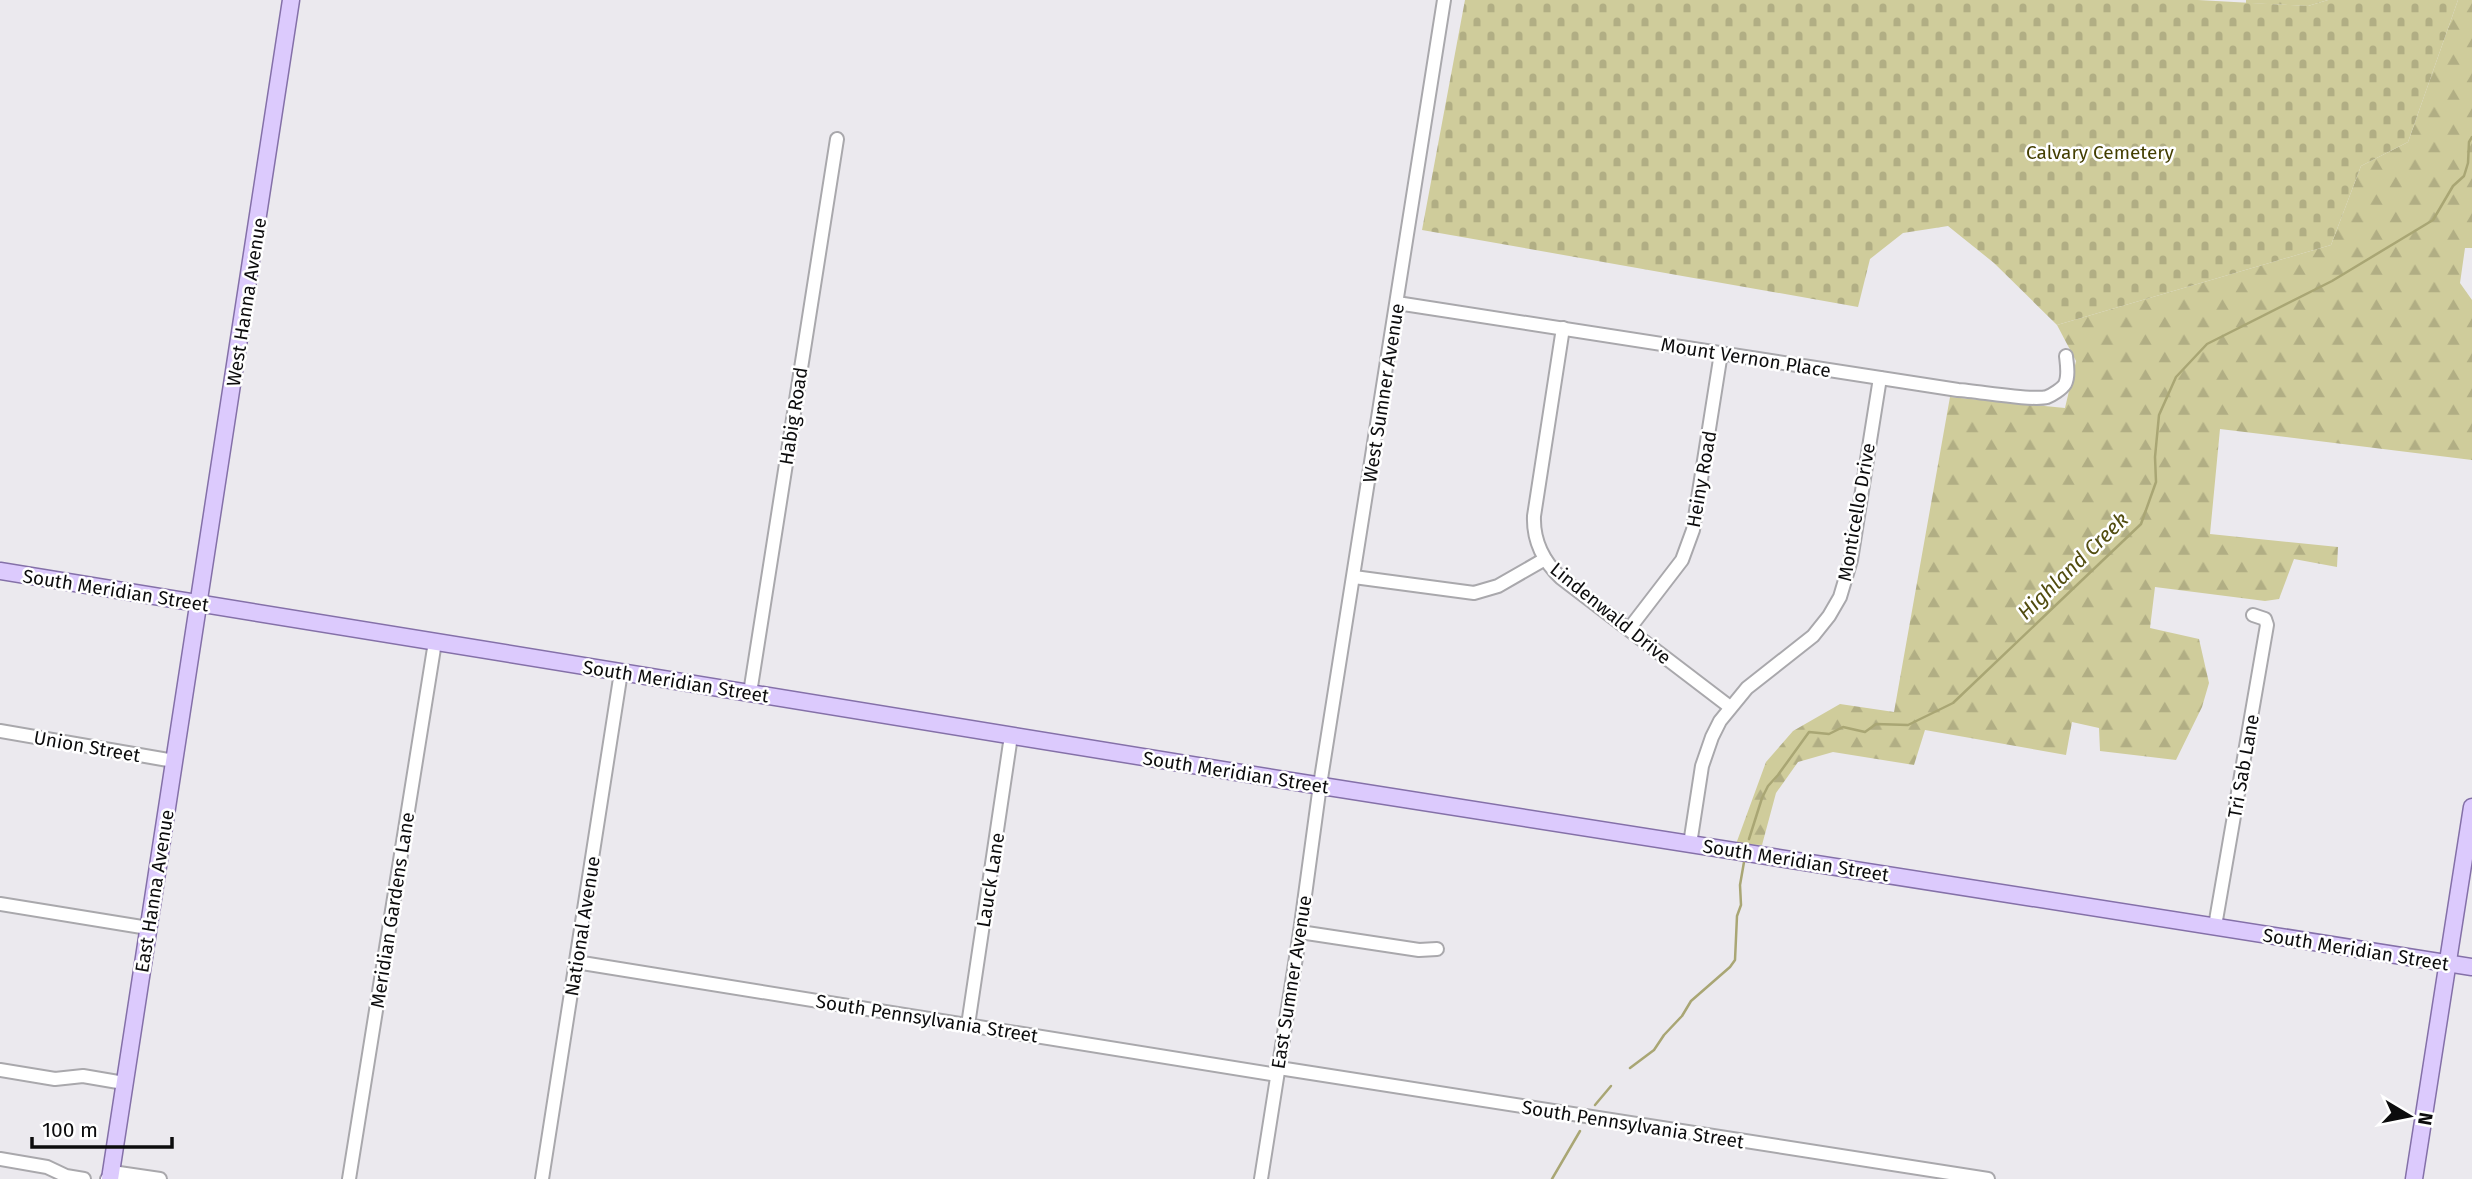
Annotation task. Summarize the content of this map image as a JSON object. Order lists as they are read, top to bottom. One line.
{"streets":{"main road":["West Hanna Avenue","South Meridian Street","East Hanna Avenue"],"street":["Mount Vernon Place","West Sumner Avenue","Habig Road","Heiny Road","Monticello Drive","Lindenwald Drive","Union Street","Tri Sab Lane","Lauck Lane","Meridian Gardens Lane","National Avenue","East Sumner Avenue","South Pennsylvania Street"]},"crossings":[["West Hanna Avenue","South Meridian Street"],["West Hanna Avenue","East Hanna Avenue"],["Mount Vernon Place","West Sumner Avenue"],["Mount Vernon Place","Heiny Road"],["Mount Vernon Place","Monticello Drive"],["Mount Vernon Place","Lindenwald Drive"],["West Sumner Avenue","South Meridian Street"],["West Sumner Avenue","East Sumner Avenue"],["Habig Road","South Meridian Street"],["Heiny Road","Lindenwald Drive"],["Monticello Drive","South Meridian Street"],["Monticello Drive","Lindenwald Drive"],["South Meridian Street","Tri Sab Lane"],["South Meridian Street","Lauck Lane"],["South Meridian Street","East Hanna Avenue"],["South Meridian Street","Meridian Gardens Lane"],["South Meridian Street","National Avenue"],["South Meridian Street","East Sumner Avenue"],["Union Street","East Hanna Avenue"],["Lauck Lane","South Pennsylvania Street"],["National Avenue","South Pennsylvania Street"],["East Sumner Avenue","South Pennsylvania Street"]],"water":["Highland Creek"],"parks":["Calvary Cemetery"],"scale_bar":"100 m","north":"right"}
